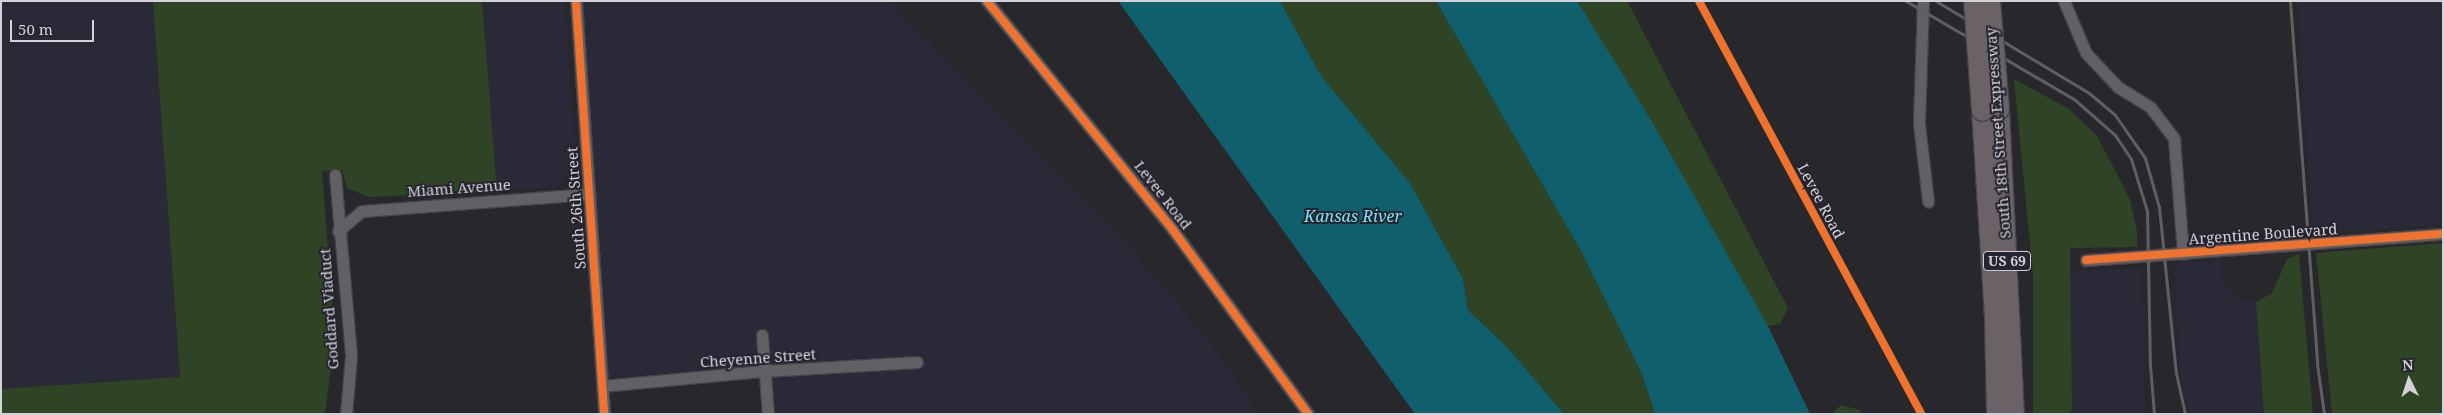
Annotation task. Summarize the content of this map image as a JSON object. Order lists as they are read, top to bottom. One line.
{"streets":{"highway":["South 18th Street Expressway","US 69"],"street":["Miami Avenue","Levee Road","South 26th Street","Argentine Boulevard","Goddard Viaduct","Cheyenne Street"]},"crossings":[["Miami Avenue","South 26th Street"],["Miami Avenue","Goddard Viaduct"],["South 26th Street","Cheyenne Street"]],"water":["Kansas River"],"scale_bar":"50 m","north":"top"}
